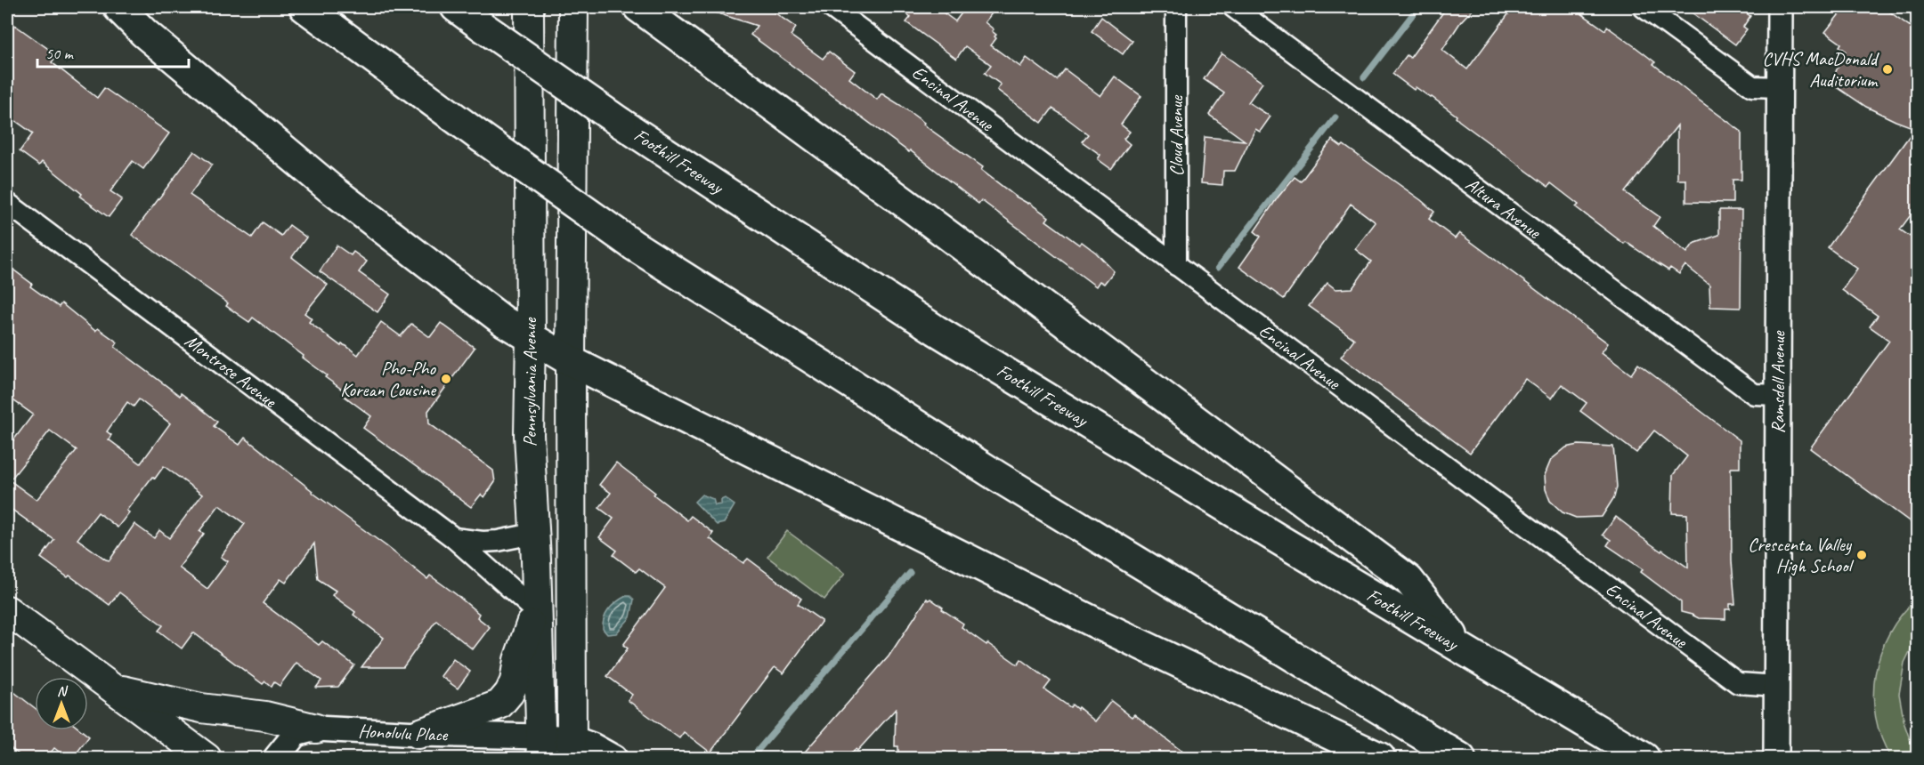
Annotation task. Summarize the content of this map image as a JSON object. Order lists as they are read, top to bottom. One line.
{"streets":{"highway":["Foothill Freeway"],"main road":["Pennsylvania Avenue"],"street":["Encinal Avenue","Cloud Avenue","Altura Avenue","Montrose Avenue","Ramsdell Avenue","Honolulu Place"]},"crossings":[["Encinal Avenue","Cloud Avenue"],["Encinal Avenue","Ramsdell Avenue"],["Altura Avenue","Ramsdell Avenue"],["Montrose Avenue","Pennsylvania Avenue"],["Pennsylvania Avenue","Honolulu Place"]],"places":["CVHS MacDonald Auditorium","Pho-Pho Korean Cousine","Crescenta Valley High School"],"scale_bar":"50 m","north":"top"}
